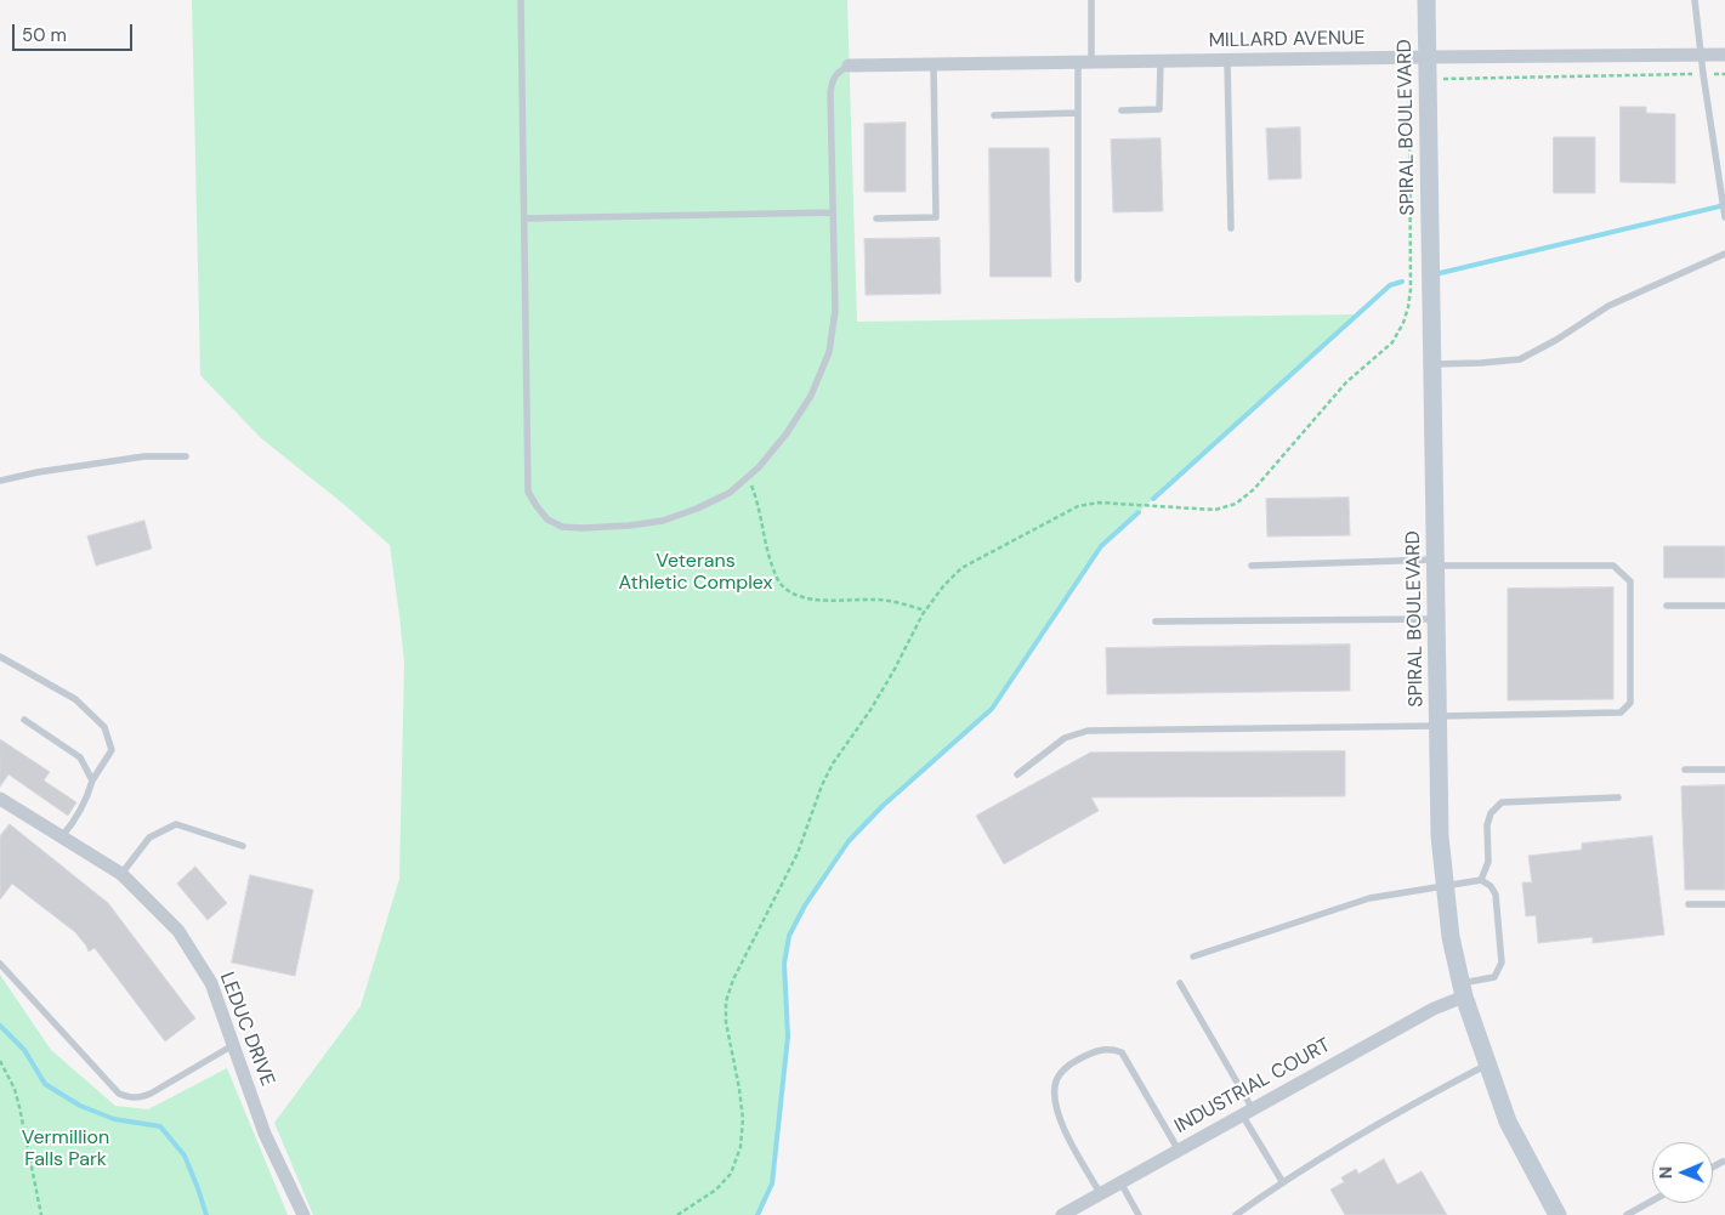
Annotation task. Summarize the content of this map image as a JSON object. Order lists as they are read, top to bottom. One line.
{"streets":{"street":["MILLARD AVENUE","SPIRAL BOULEVARD","LEDUC DRIVE","INDUSTRIAL COURT"]},"crossings":[["MILLARD AVENUE","SPIRAL BOULEVARD"],["SPIRAL BOULEVARD","INDUSTRIAL COURT"]],"parks":["Veterans Athletic Complex","Vermillion Falls Park"],"scale_bar":"50 m","north":"left"}
